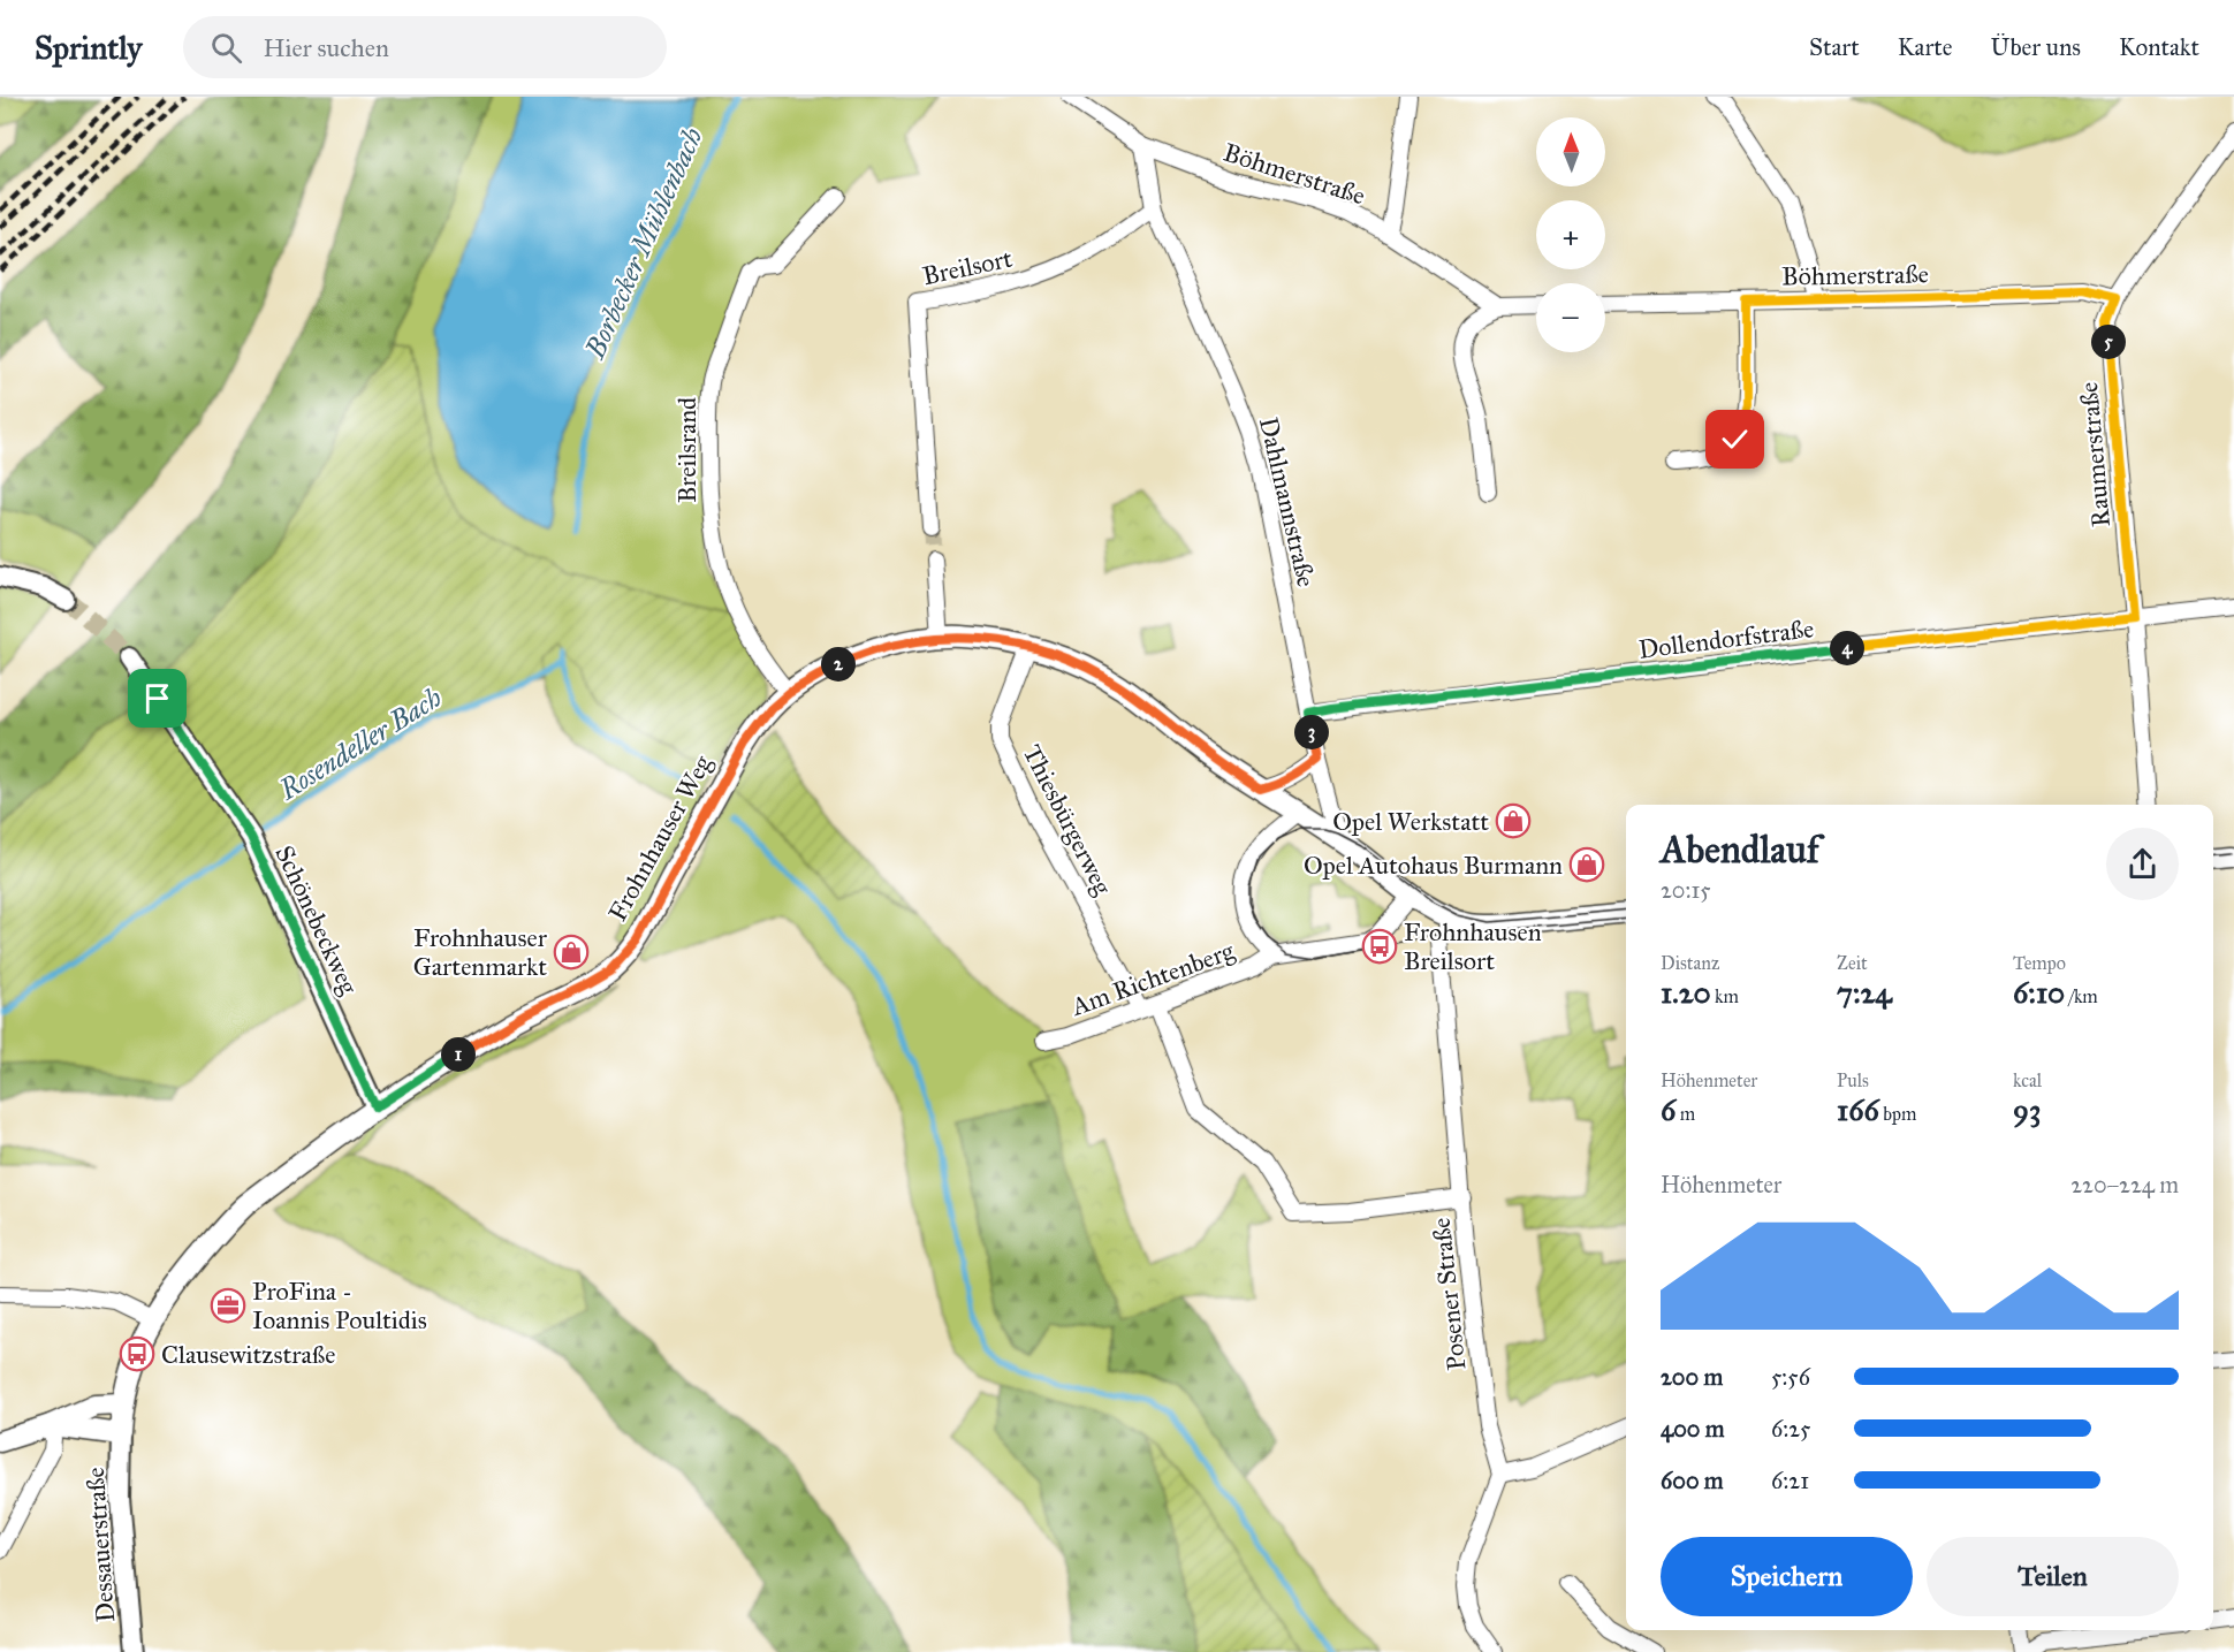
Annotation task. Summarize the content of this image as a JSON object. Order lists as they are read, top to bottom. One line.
{"streets":{"main road":["Frohnhauser Weg"],"street":["Böhmerstraße","Breilsort","Breilsrand","Raumerstraße","Dahlmannstraße","Dollendorfstraße","Thiesbürgerweg","Schönebeckweg","Am Richtenberg","Posener Straße","Dessauerstraße"]},"crossings":[["Böhmerstraße","Raumerstraße"],["Böhmerstraße","Dahlmannstraße"],["Breilsort","Dahlmannstraße"],["Breilsrand","Frohnhauser Weg"],["Raumerstraße","Dollendorfstraße"],["Dahlmannstraße","Dollendorfstraße"],["Dahlmannstraße","Frohnhauser Weg"],["Thiesbürgerweg","Frohnhauser Weg"],["Thiesbürgerweg","Am Richtenberg"],["Frohnhauser Weg","Schönebeckweg"],["Frohnhauser Weg","Am Richtenberg"],["Frohnhauser Weg","Posener Straße"],["Frohnhauser Weg","Dessauerstraße"]],"water":["Borbecker Mühlenbach","Rosendeller Bach"],"places":{"shop":["Opel Werkstatt","Opel Autohaus Burmann","Frohnhauser Gartenmarkt"],"bus stop":["Frohnhausen Breilsort","Clausewitzstraße"],"office":["ProFina - Ioannis Poultidis"]},"north":"top","page":{"header":"Sprintly","search":"Hier suchen","nav":["Start","Karte","Über uns","Kontakt"],"map_buttons":["+","−"],"pins":["5","4","2","3","1"],"heading":["Abendlauf","20:15"],"stats":[["Distanz","1.20 km"],["Zeit","7:24"],["Tempo","6:10 /km"],["Höhenmeter","6 m"],["Puls","166 bpm"],["kcal","93"]],"chart":["Höhenmeter","220–224 m"],"list":[{"name":"200 m","note":"5:56"},{"name":"400 m","note":"6:25"},{"name":"600 m","note":"6:21"}],"buttons":["Speichern","Teilen"]}}
